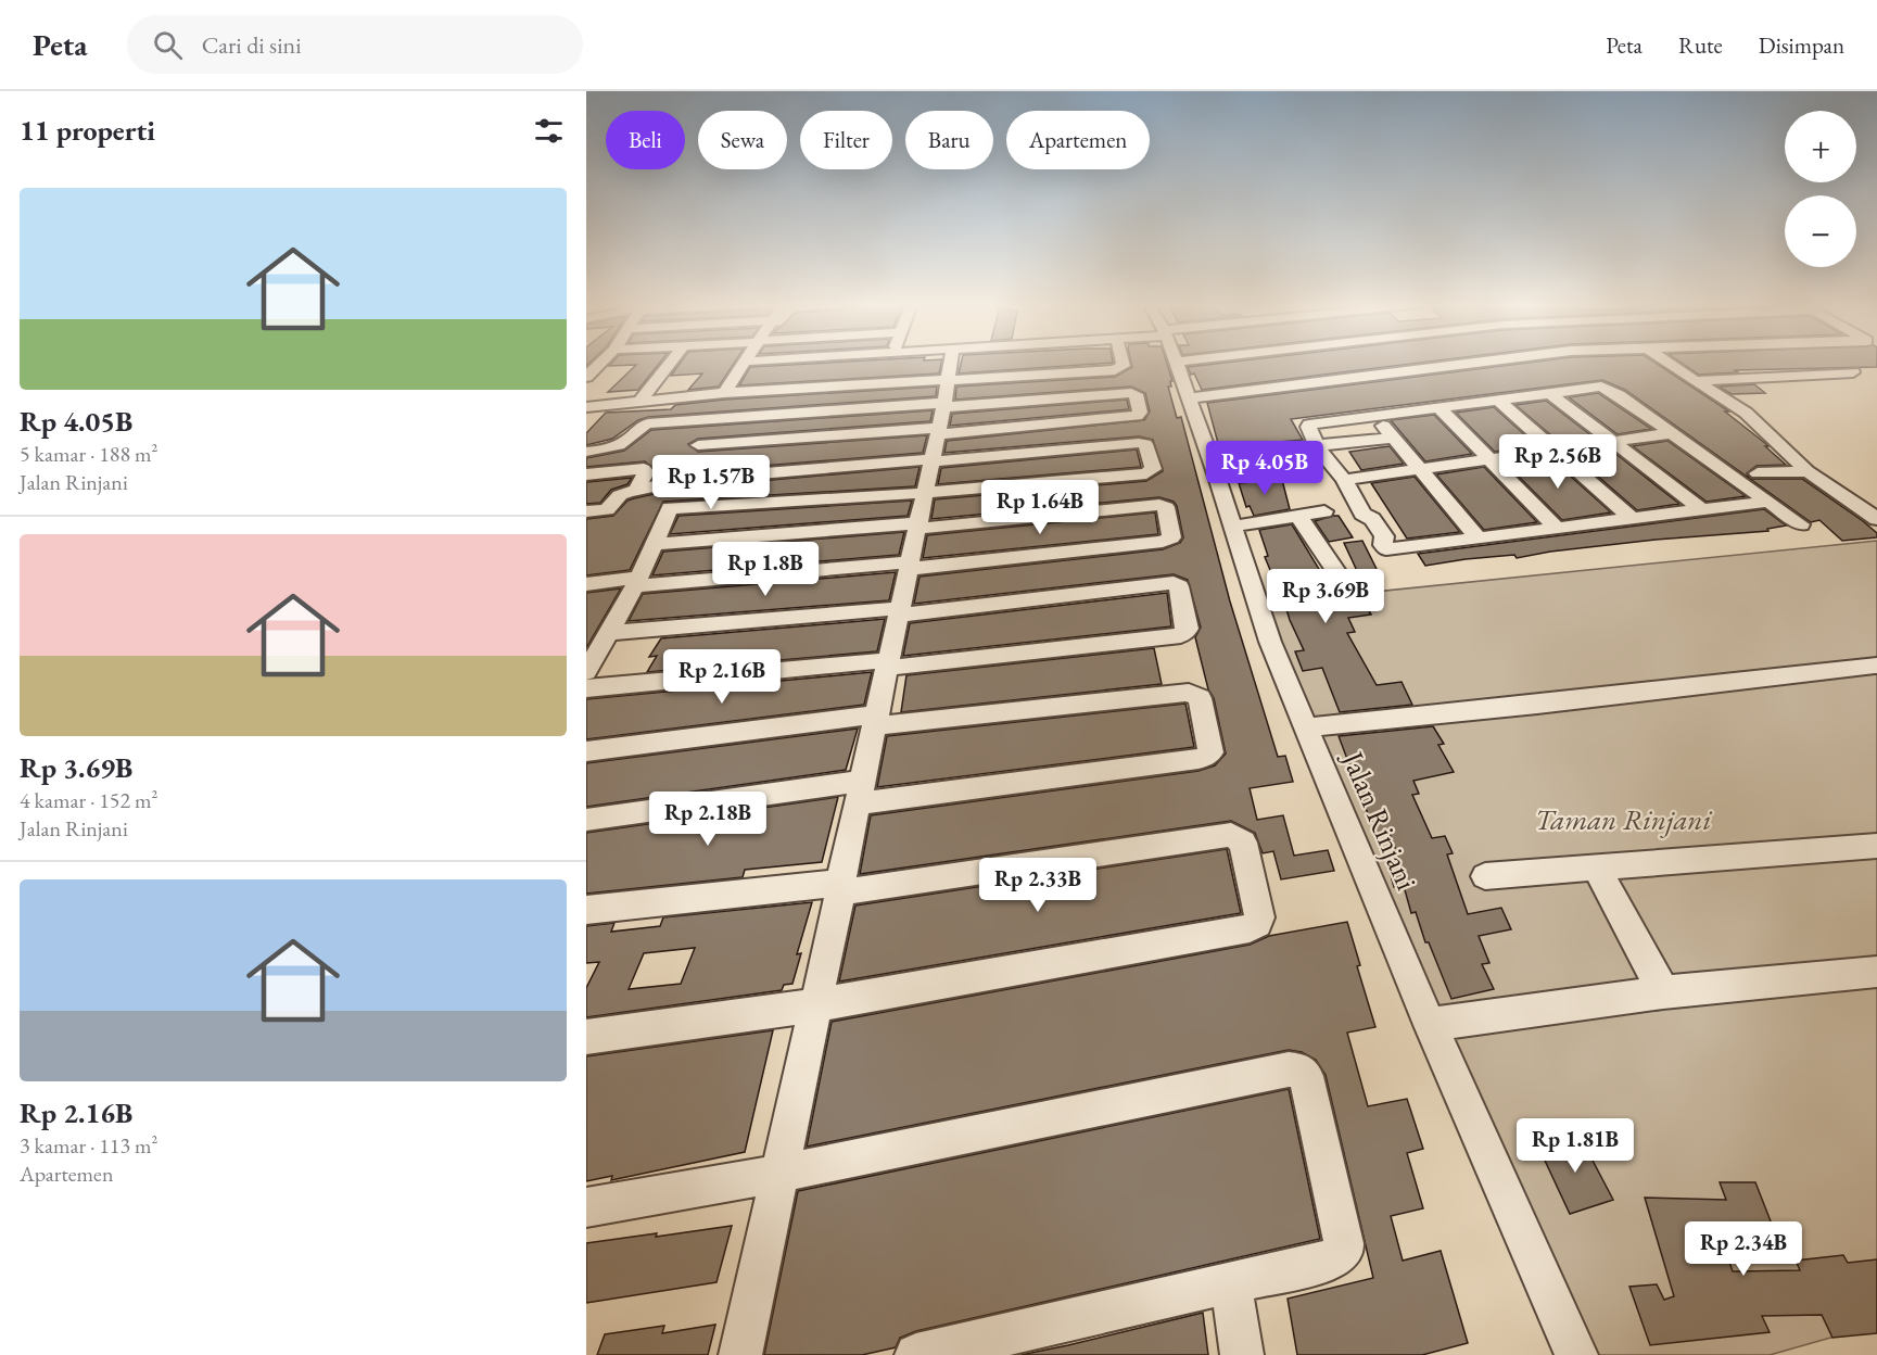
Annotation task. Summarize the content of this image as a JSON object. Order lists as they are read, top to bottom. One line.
{"streets":{"street":["Jalan Rinjani"]},"parks":["Taman Rinjani"],"page":{"header":"Peta","search":"Cari di sini","nav":["Peta","Rute","Disimpan"],"heading":"11 properti","map_buttons":["+","−"],"chip":["Beli","Sewa","Filter","Baru","Apartemen"],"list":[{"name":"Rp 4.05B","note":"5 kamar · 188 m² · Jalan Rinjani"},{"name":"Rp 3.69B","note":"4 kamar · 152 m² · Jalan Rinjani"},{"name":"Rp 2.16B","note":"3 kamar · 113 m² · Apartemen"}],"price":["Rp 2.56B","Rp 4.05B","Rp 1.57B","Rp 1.64B","Rp 1.8B","Rp 3.69B","Rp 2.16B","Rp 2.18B","Rp 2.33B","Rp 1.81B","Rp 2.34B"]}}
